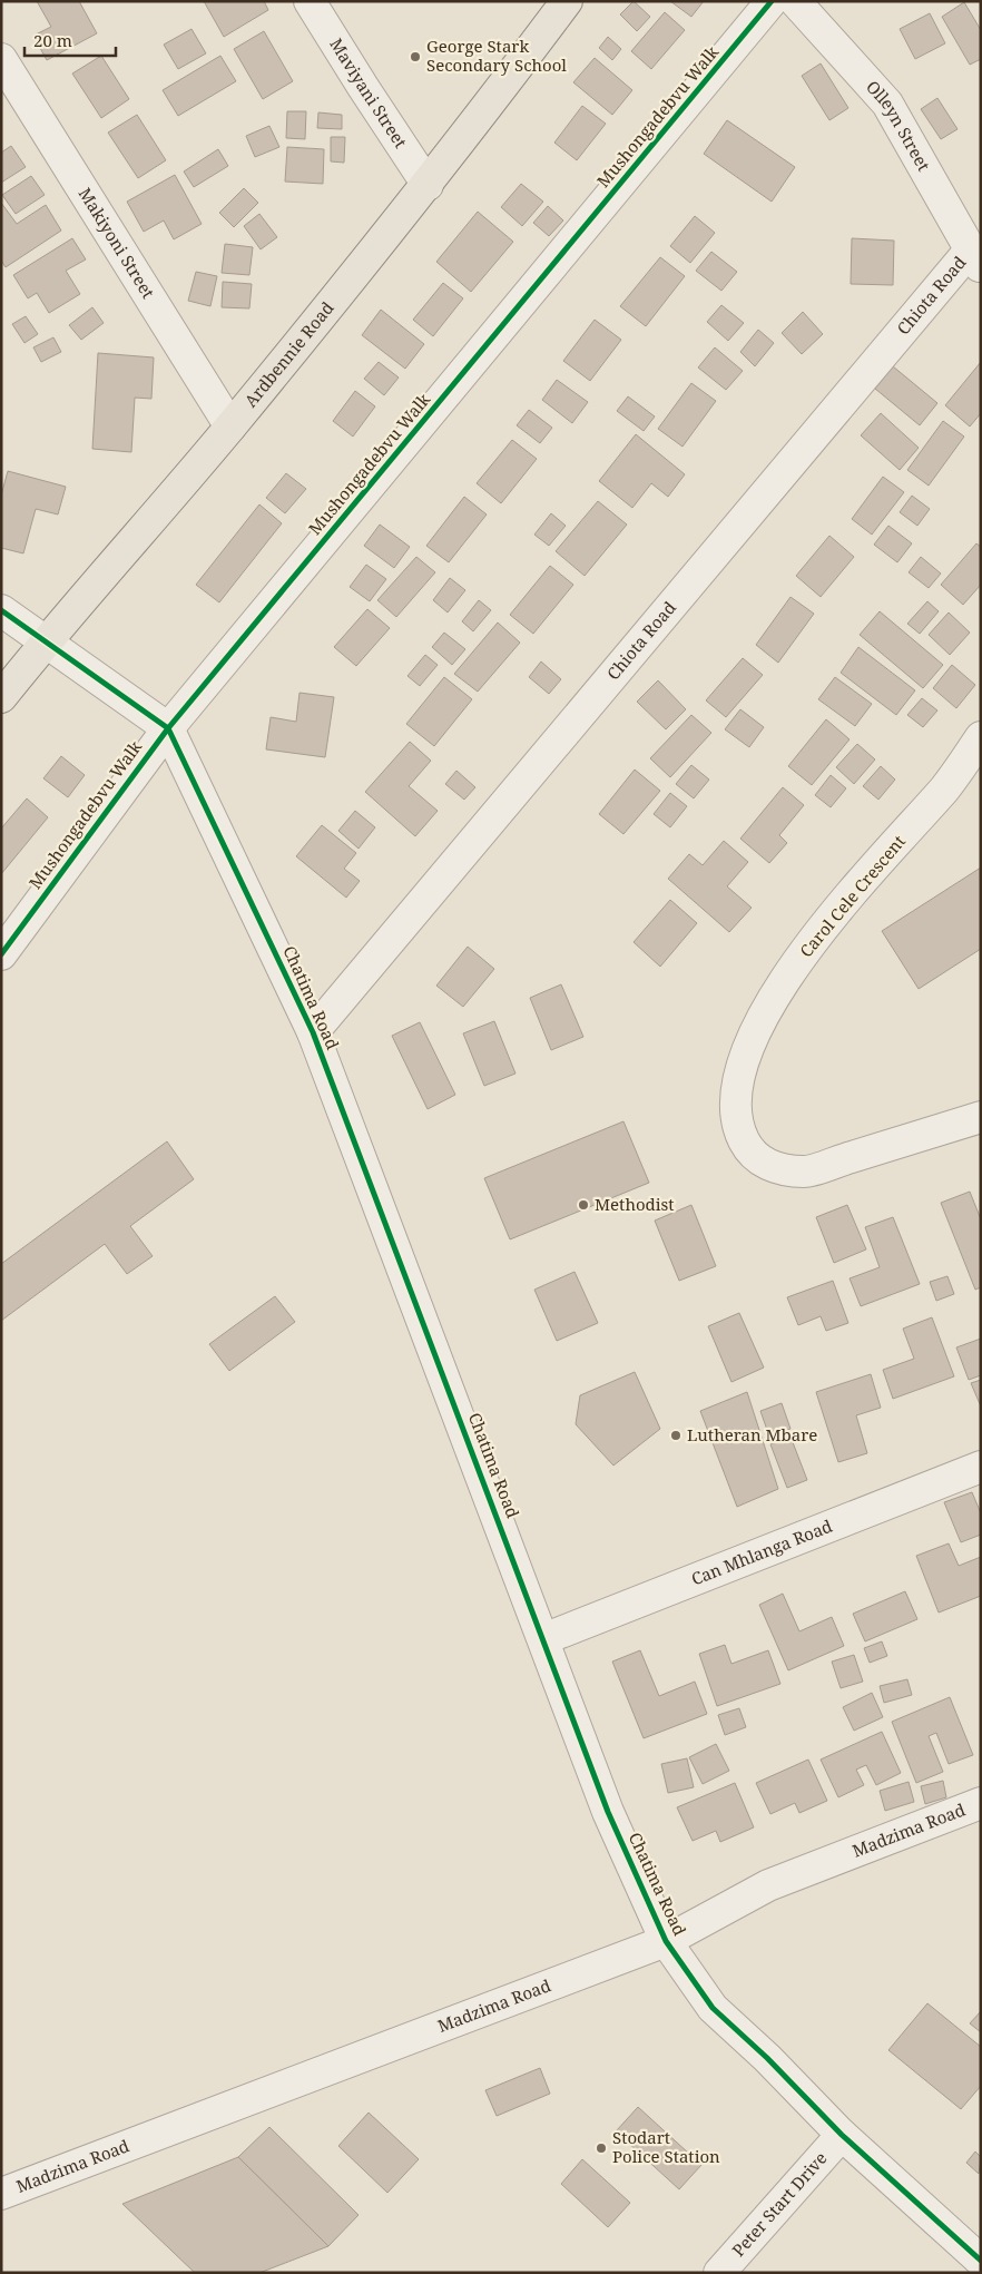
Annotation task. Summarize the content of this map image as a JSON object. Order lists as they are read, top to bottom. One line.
{"streets":{"main road":["Ardbennie Road"],"street":["Maviyani Street","Mushongadebvu Walk","Olleyn Street","Makiyoni Street","Chiota Road","Carol Cele Crescent","Chatima Road","Can Mhlanga Road","Madzima Road","Peter Start Drive"]},"crossings":[["Maviyani Street","Ardbennie Road"],["Mushongadebvu Walk","Chatima Road"],["Olleyn Street","Chiota Road"],["Makiyoni Street","Ardbennie Road"],["Chiota Road","Chatima Road"],["Ardbennie Road","Chatima Road"],["Chatima Road","Can Mhlanga Road"],["Chatima Road","Madzima Road"],["Chatima Road","Peter Start Drive"]],"places":["George Stark Secondary School","Methodist","Lutheran Mbare","Stodart Police Station"],"scale_bar":"20 m"}
